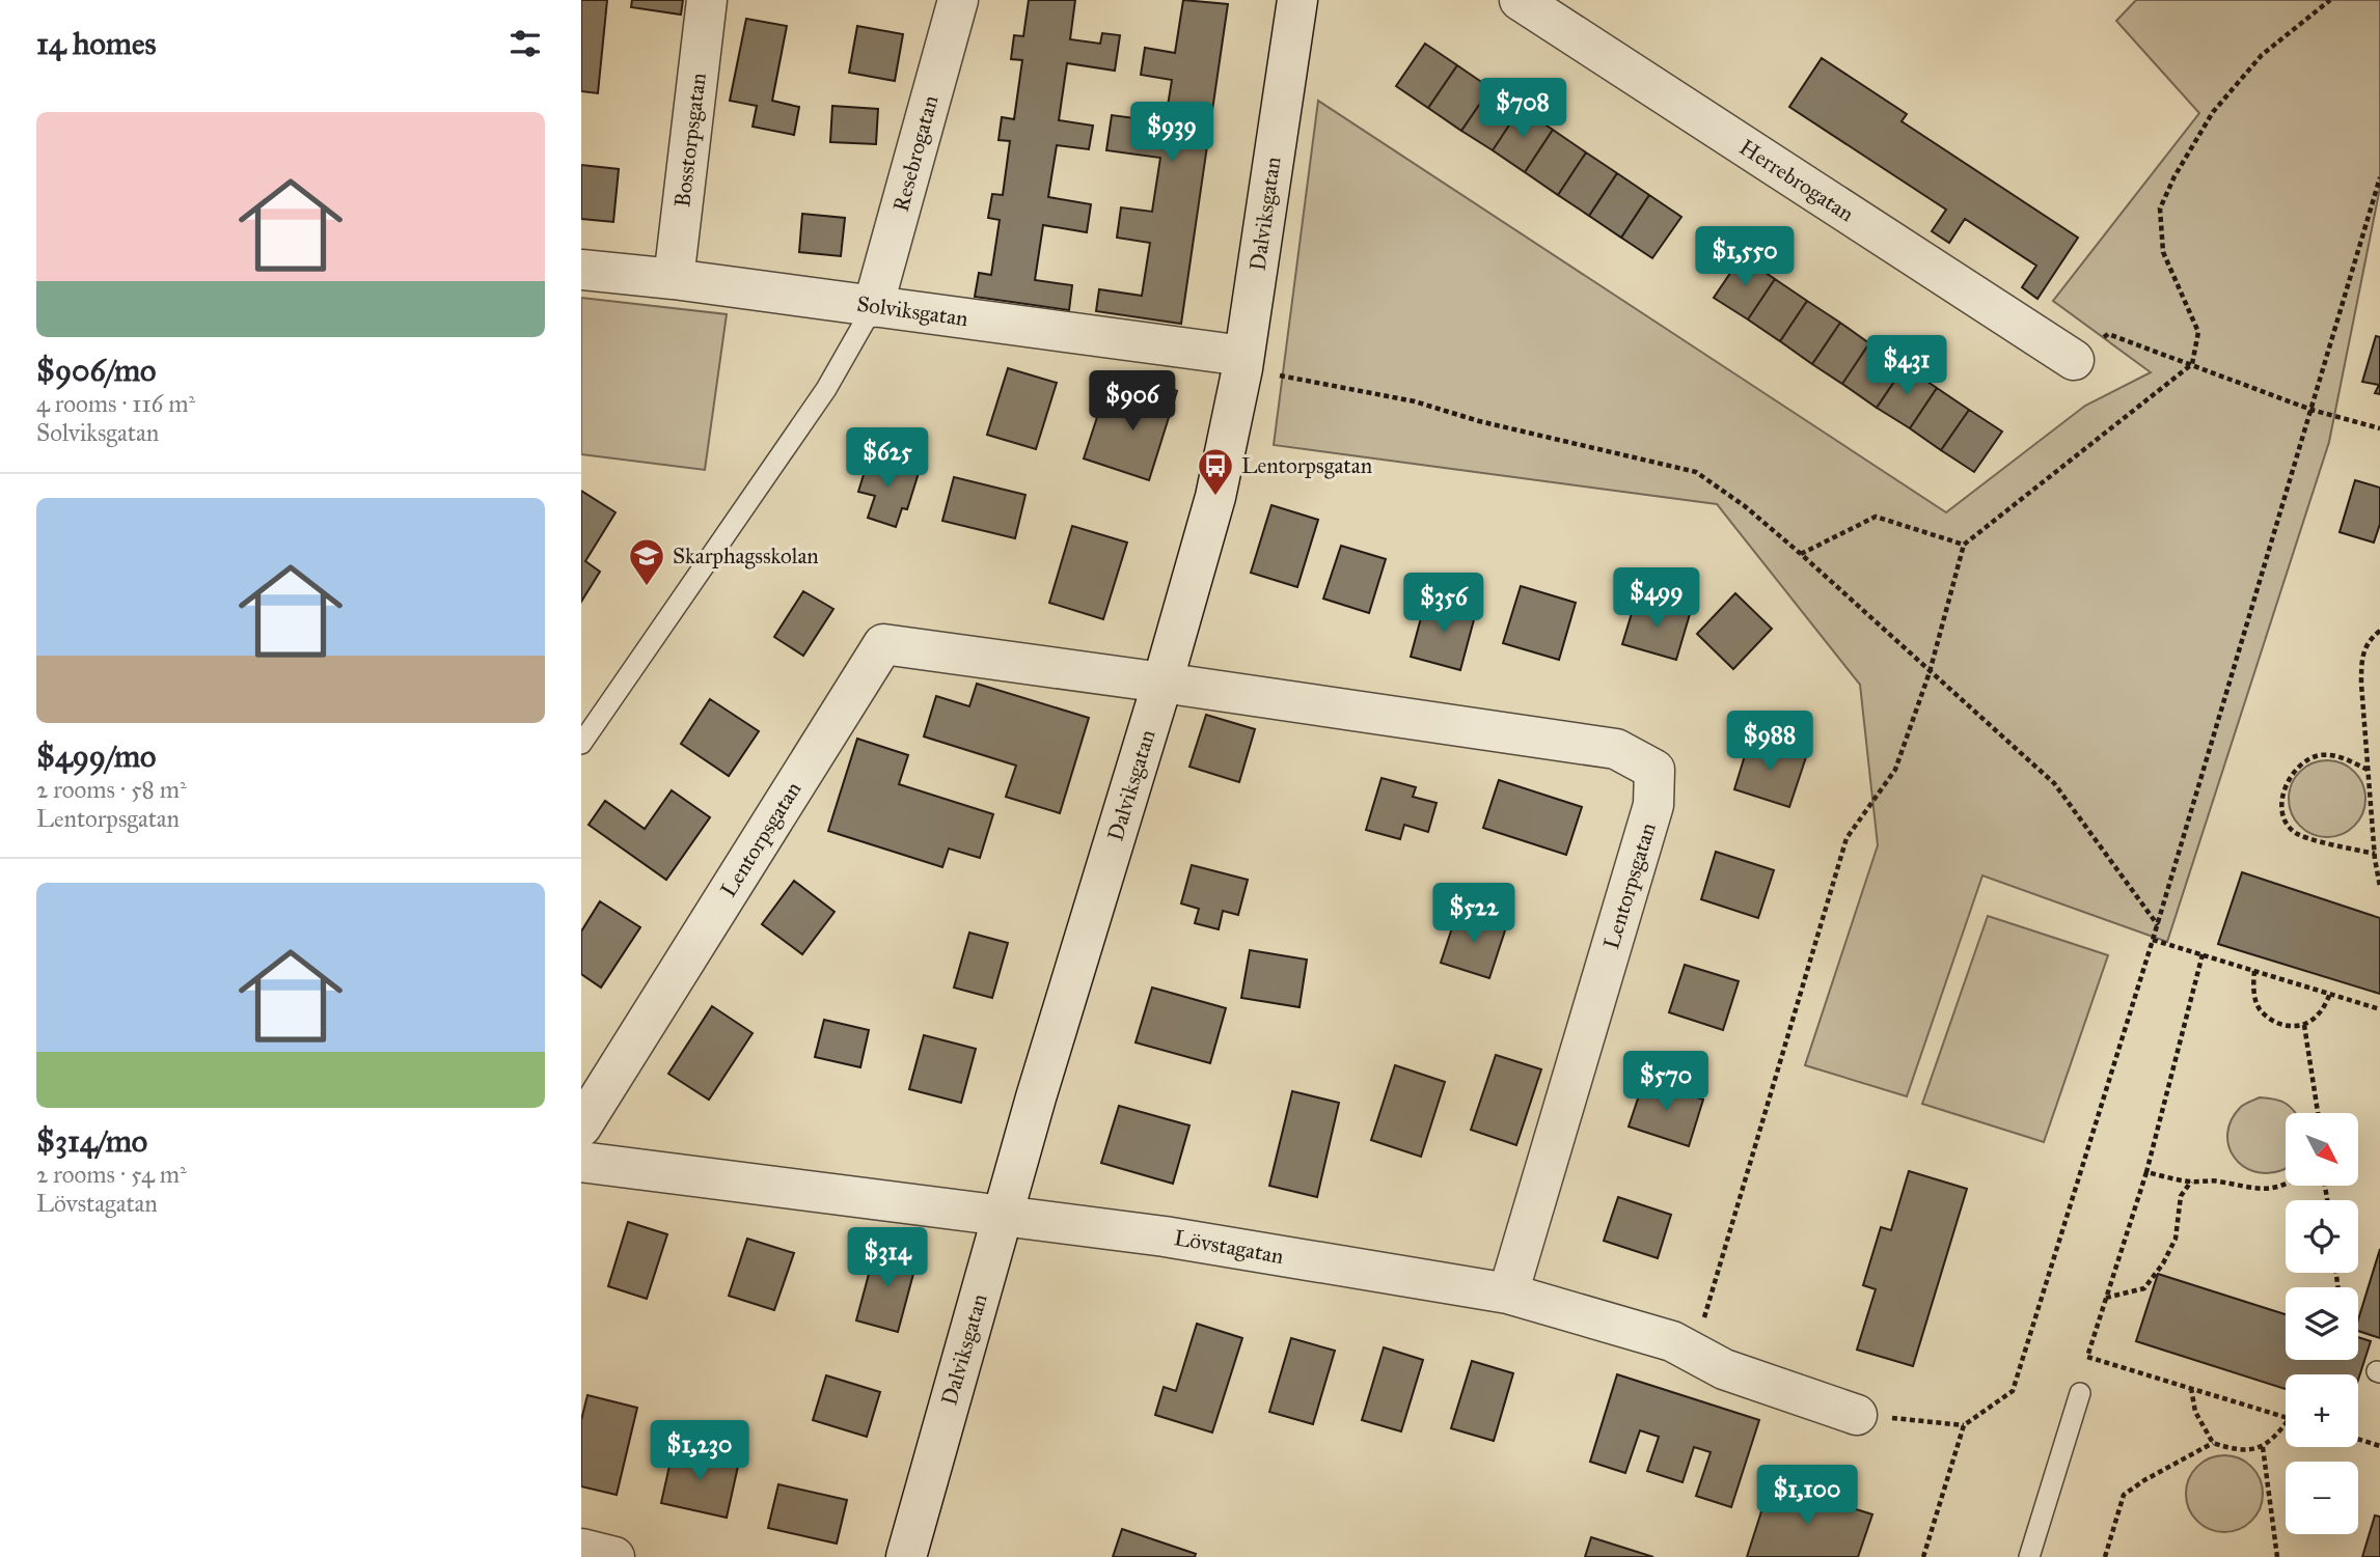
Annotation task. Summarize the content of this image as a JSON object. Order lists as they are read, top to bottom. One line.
{"streets":{"street":["Bosstorpsgatan","Resebrogatan","Herrebrogatan","Dalviksgatan","Solviksgatan","Lentorpsgatan","Lövstagatan"]},"crossings":[["Bosstorpsgatan","Solviksgatan"],["Resebrogatan","Solviksgatan"],["Dalviksgatan","Solviksgatan"],["Dalviksgatan","Lentorpsgatan"],["Dalviksgatan","Lövstagatan"],["Lentorpsgatan","Lövstagatan"]],"places":{"bus stop":["Lentorpsgatan"],"school or university":["Skarphagsskolan"]},"north":"bottom right","page":{"heading":"14 homes","price":["$708","$939","$1,550","$431","$906","$625","$499","$356","$988","$522","$570","$314","$1,230","$1,100"],"list":[{"name":"$906/mo","note":"4 rooms · 116 m² · Solviksgatan"},{"name":"$499/mo","note":"2 rooms · 58 m² · Lentorpsgatan"},{"name":"$314/mo","note":"2 rooms · 54 m² · Lövstagatan"}],"map_buttons":["+","−"]}}
